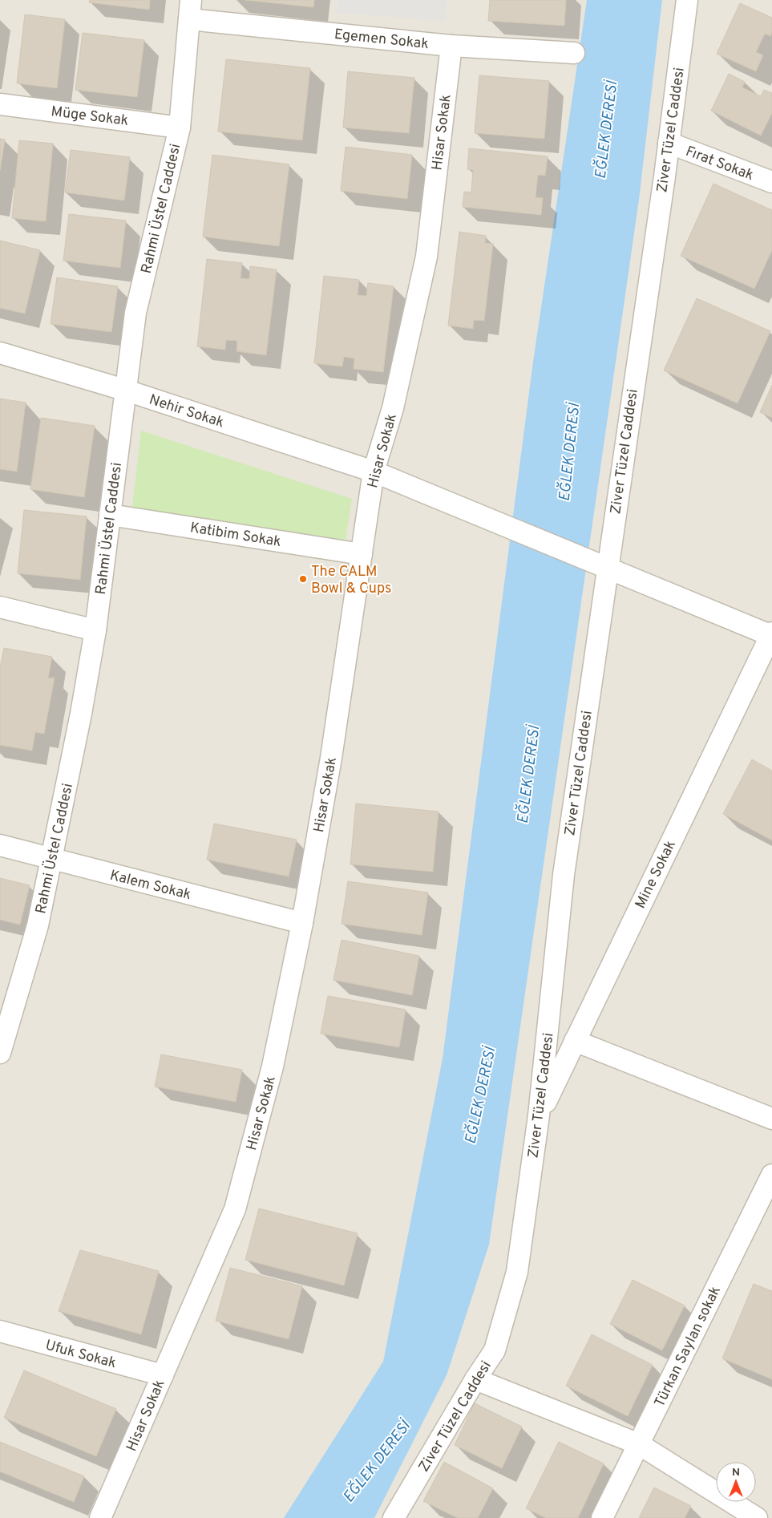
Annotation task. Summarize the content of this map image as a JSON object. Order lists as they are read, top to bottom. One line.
{"streets":{"street":["Egemen Sokak","Müge Sokak","Ziver Tüzel Caddesi","Hisar Sokak","Fırat Sokak","Rahmi Üstel Caddesi","Nehir Sokak","Katibim Sokak","Mine Sokak","Kalem Sokak","Türkan Saylan sokak","Ufuk Sokak"]},"crossings":[["Egemen Sokak","Hisar Sokak"],["Egemen Sokak","Rahmi Üstel Caddesi"],["Müge Sokak","Rahmi Üstel Caddesi"],["Ziver Tüzel Caddesi","Fırat Sokak"],["Ziver Tüzel Caddesi","Nehir Sokak"],["Ziver Tüzel Caddesi","Mine Sokak"],["Hisar Sokak","Nehir Sokak"],["Hisar Sokak","Katibim Sokak"],["Hisar Sokak","Kalem Sokak"],["Hisar Sokak","Ufuk Sokak"],["Rahmi Üstel Caddesi","Nehir Sokak"],["Rahmi Üstel Caddesi","Katibim Sokak"],["Rahmi Üstel Caddesi","Kalem Sokak"],["Nehir Sokak","Mine Sokak"]],"water":["EĞLEK DERESİ"],"places":["The CALM Bowl & Cups"],"north":"top"}
